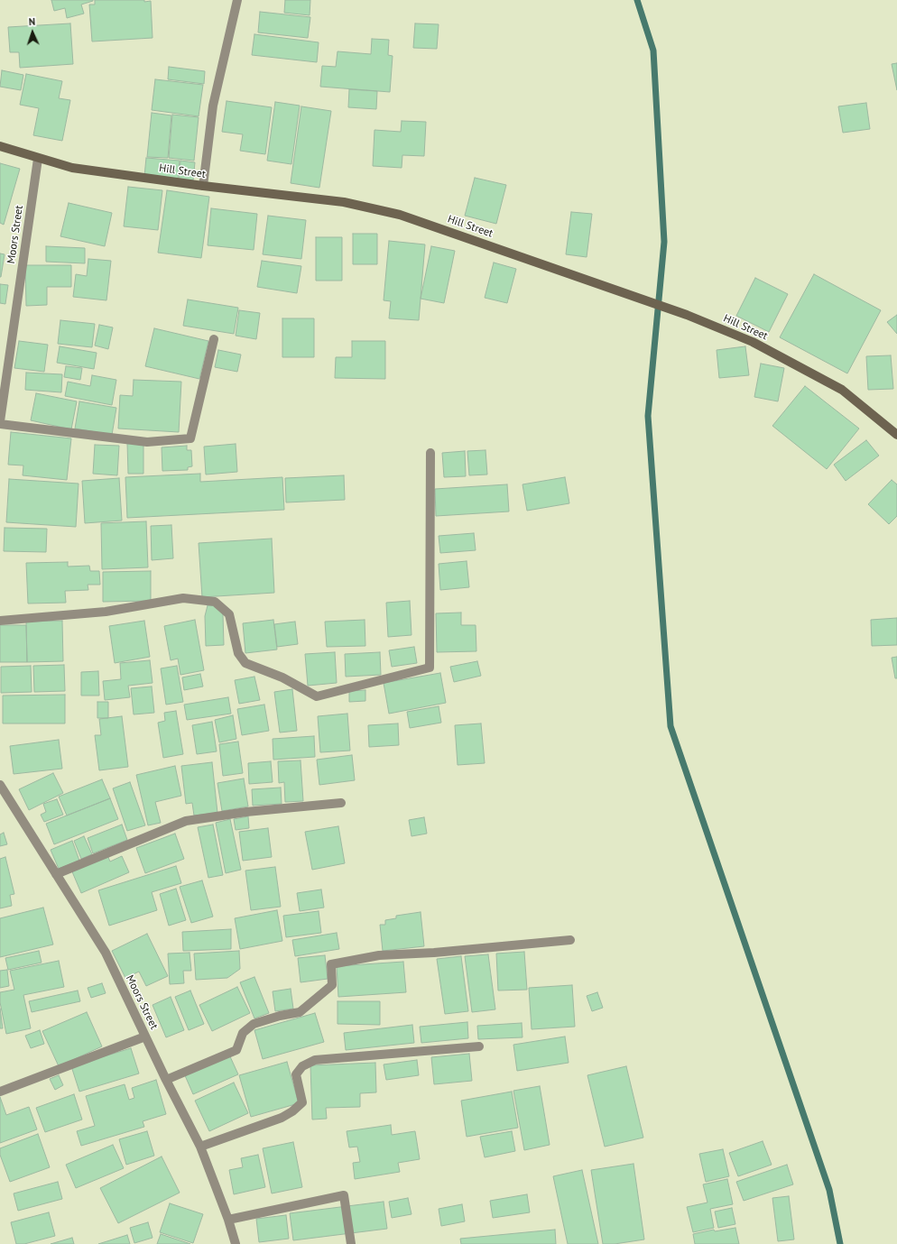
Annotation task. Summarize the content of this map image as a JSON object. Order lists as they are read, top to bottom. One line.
{"streets":{"main road":["Hill Street"],"street":["Moors Street"]},"crossings":[["Hill Street","Moors Street"]],"north":"top"}
